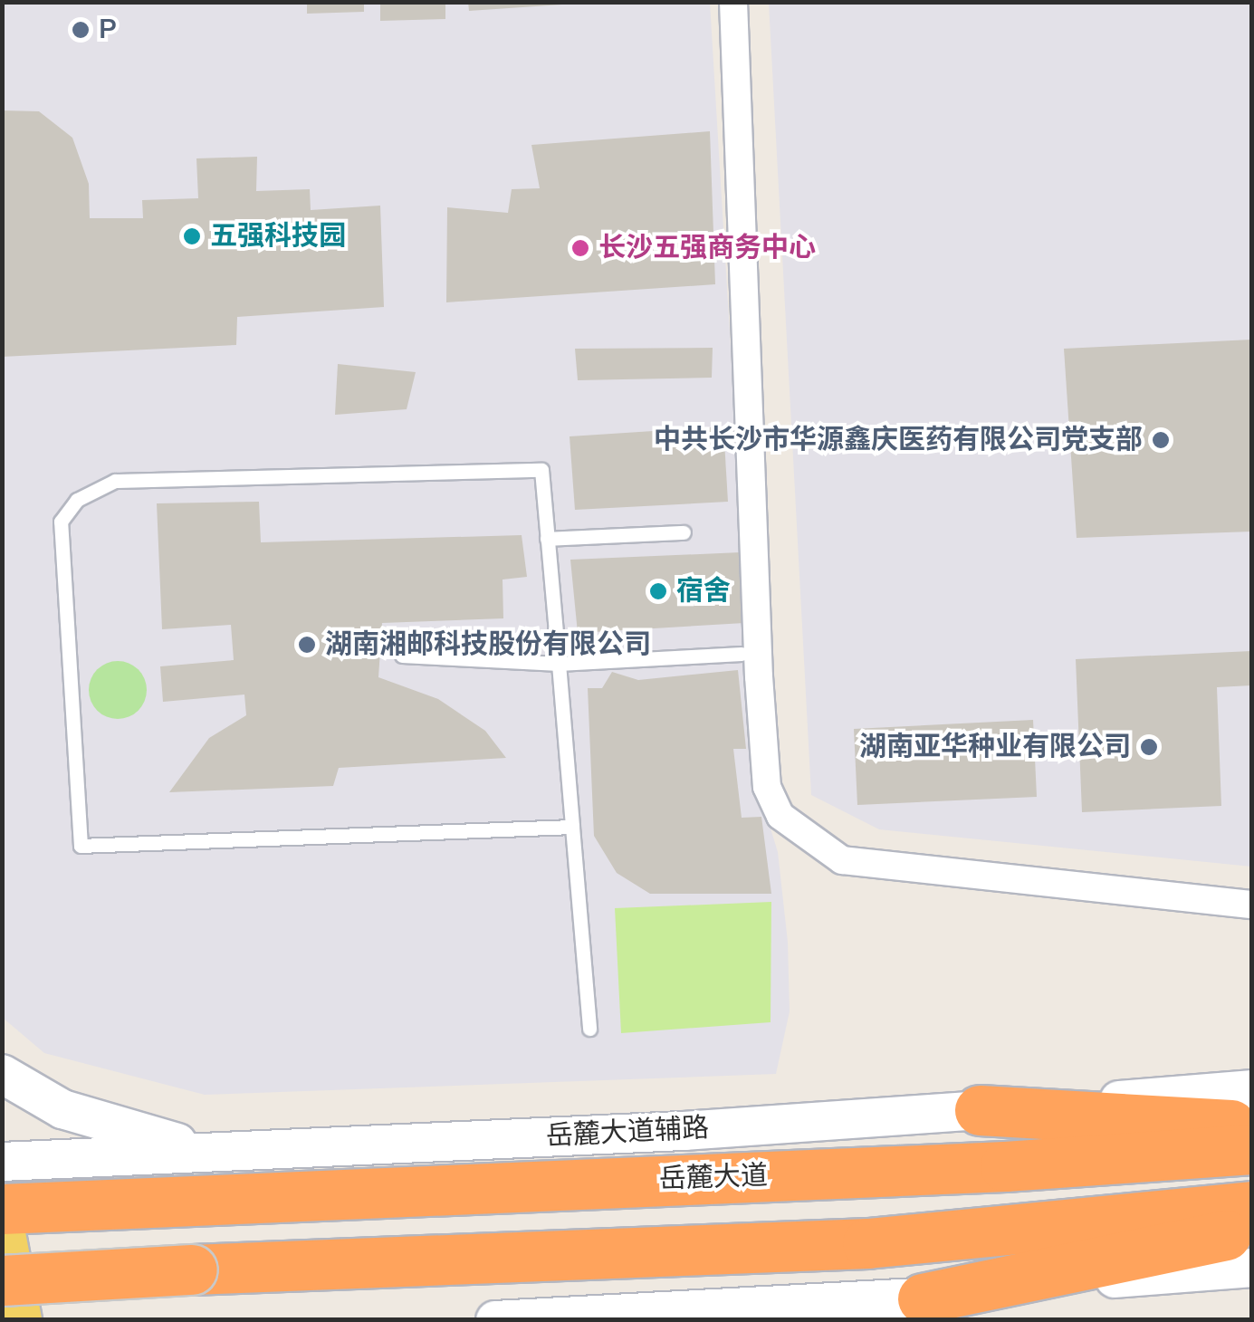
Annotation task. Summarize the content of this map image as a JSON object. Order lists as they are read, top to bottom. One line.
{"streets":{"highway":["岳麓大道"],"main road":["岳麓大道辅路"]},"places":["P","五强科技园","长沙五强商务中心","中共长沙市华源鑫庆医药有限公司党支部","宿舍","湖南湘邮科技股份有限公司","湖南亚华种业有限公司"]}
